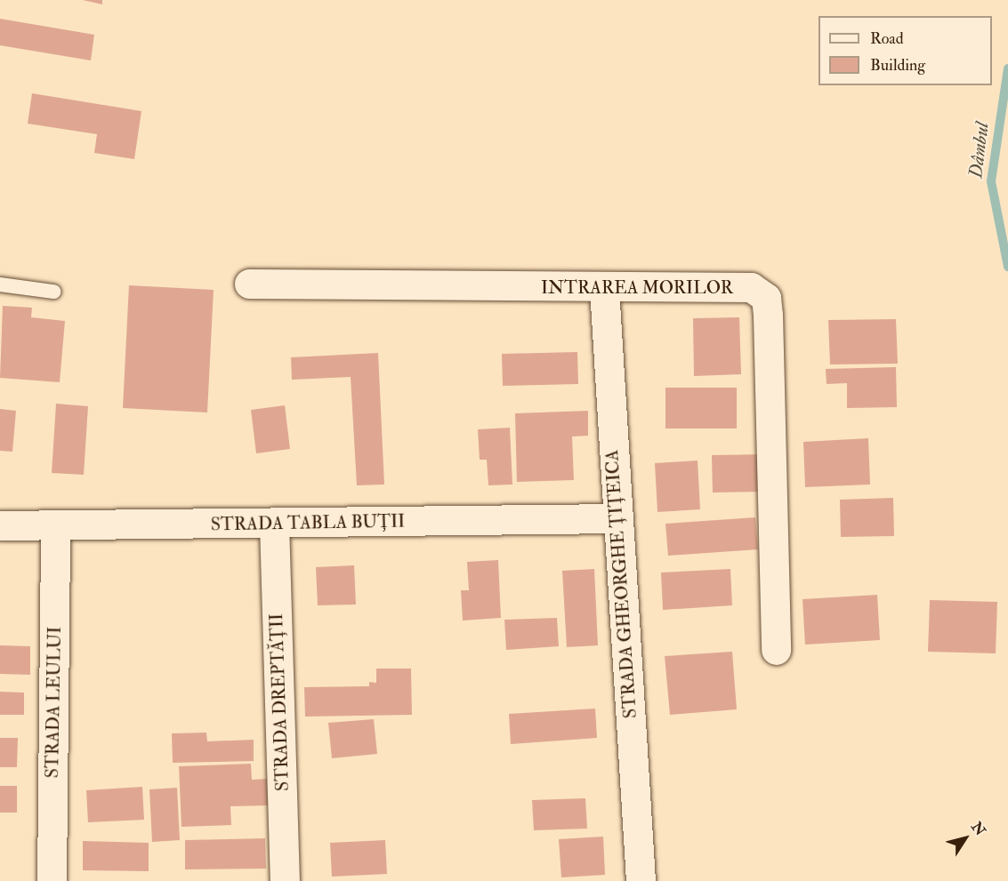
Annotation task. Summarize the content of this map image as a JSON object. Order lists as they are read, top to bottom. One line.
{"streets":{"street":["INTRAREA MORILOR","STRADA TABLA BUȚII","STRADA GHEORGHE ȚIȚEICA","STRADA LEULUI","STRADA DREPTĂȚII"]},"crossings":[["INTRAREA MORILOR","STRADA GHEORGHE ȚIȚEICA"],["STRADA TABLA BUȚII","STRADA GHEORGHE ȚIȚEICA"],["STRADA TABLA BUȚII","STRADA LEULUI"],["STRADA TABLA BUȚII","STRADA DREPTĂȚII"]],"water":["Dâmbul"],"legend":["Road","Building"],"north":"top right"}
